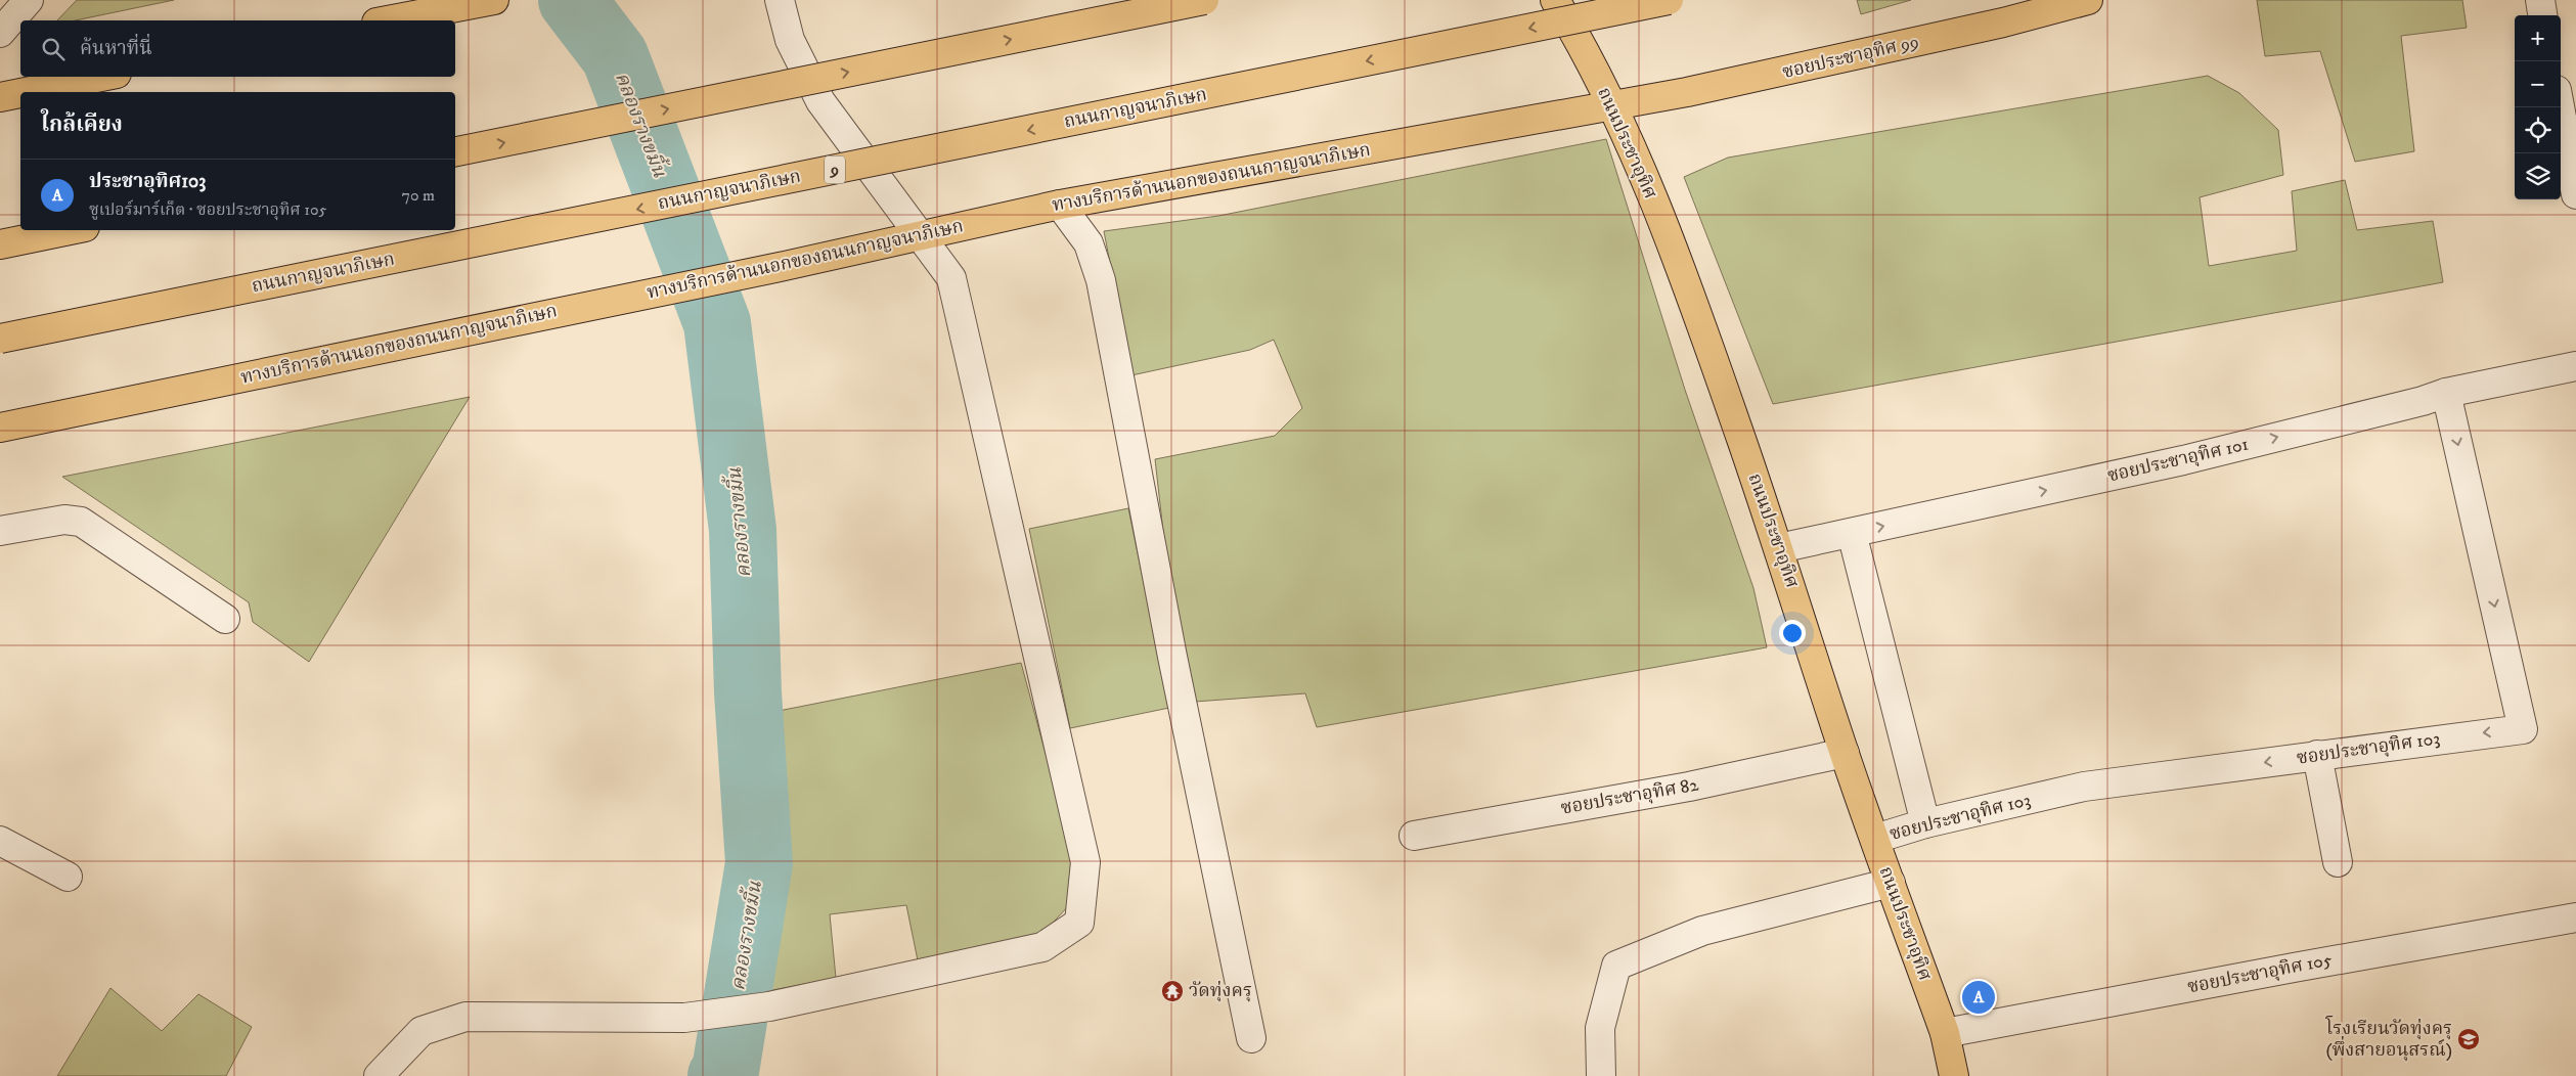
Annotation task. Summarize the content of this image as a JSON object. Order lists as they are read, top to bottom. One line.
{"streets":{"main road":["ซอยประชาอุทิศ 99","ถนนกาญจนาภิเษก","ถนนประชาอุทิศ","9","ทางบริการด้านนอกของถนนกาญจนาภิเษก"],"street":["ซอยประชาอุทิศ 101","ซอยประชาอุทิศ 103","ซอยประชาอุทิศ 82","ซอยประชาอุทิศ 105"]},"crossings":[["ซอยประชาอุทิศ 99","ถนนประชาอุทิศ"],["ซอยประชาอุทิศ 99","ทางบริการด้านนอกของถนนกาญจนาภิเษก"],["ถนนประชาอุทิศ","ทางบริการด้านนอกของถนนกาญจนาภิเษก"],["ถนนประชาอุทิศ","ซอยประชาอุทิศ 101"],["ถนนประชาอุทิศ","ซอยประชาอุทิศ 103"],["ถนนประชาอุทิศ","ซอยประชาอุทิศ 82"],["ถนนประชาอุทิศ","ซอยประชาอุทิศ 105"],["ซอยประชาอุทิศ 101","ซอยประชาอุทิศ 103"]],"one_way":["ซอยประชาอุทิศ 101"],"water":["คลองรางขมิ้น"],"places":{"temple":["วัดทุ่งครุ"],"school or university":["โรงเรียนวัดทุ่งครุ (พึ่งสายอนุสรณ์)"]},"page":{"map_buttons":["+","−"],"search":"ค้นหาที่นี่","heading":"ใกล้เคียง","list":[{"mark":"A","name":"ประชาอุทิศ103","note":"ซูเปอร์มาร์เก็ต · ซอยประชาอุทิศ 105","value":"70 m"}],"pins":"A"}}
